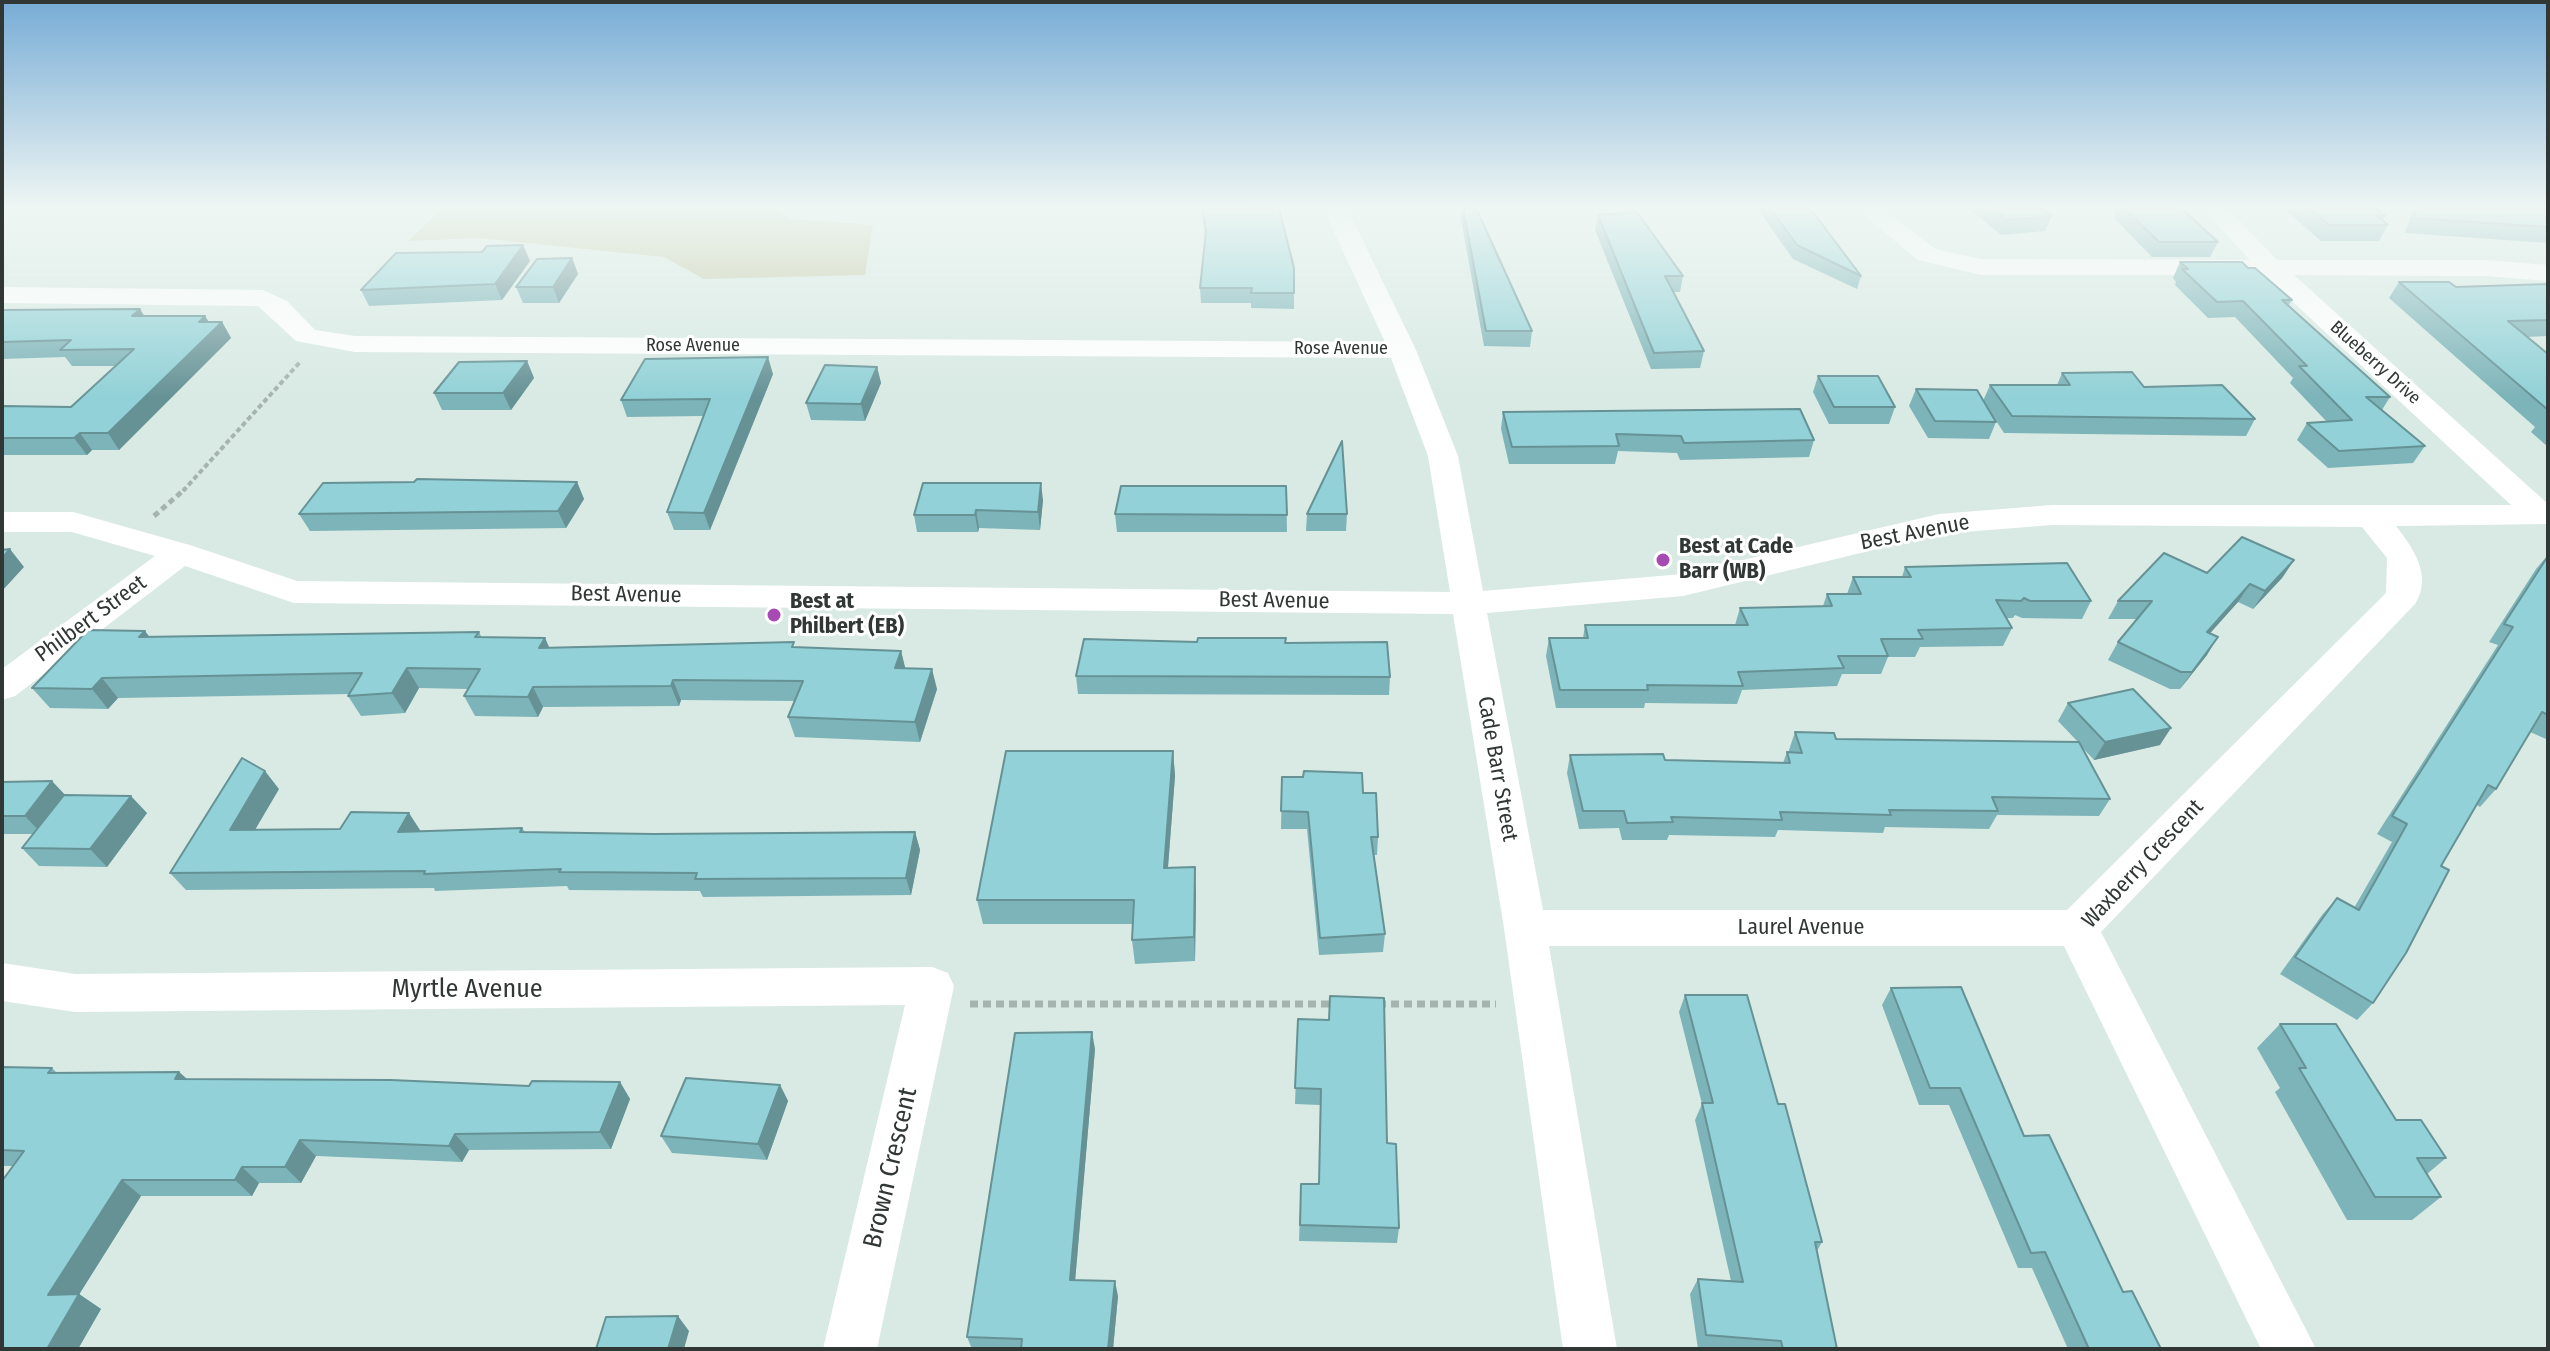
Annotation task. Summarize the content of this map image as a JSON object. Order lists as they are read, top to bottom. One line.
{"streets":{"street":["Rose Avenue","Blueberry Drive","Best Avenue","Philbert Street","Cade Barr Street","Waxberry Crescent","Laurel Avenue","Myrtle Avenue","Brown Crescent"]},"crossings":[["Rose Avenue","Cade Barr Street"],["Blueberry Drive","Best Avenue"],["Best Avenue","Philbert Street"],["Best Avenue","Cade Barr Street"],["Best Avenue","Waxberry Crescent"],["Cade Barr Street","Laurel Avenue"],["Waxberry Crescent","Laurel Avenue"],["Myrtle Avenue","Brown Crescent"]],"places":["Best at Cade Barr (WB)","Best at Philbert (EB)"]}
